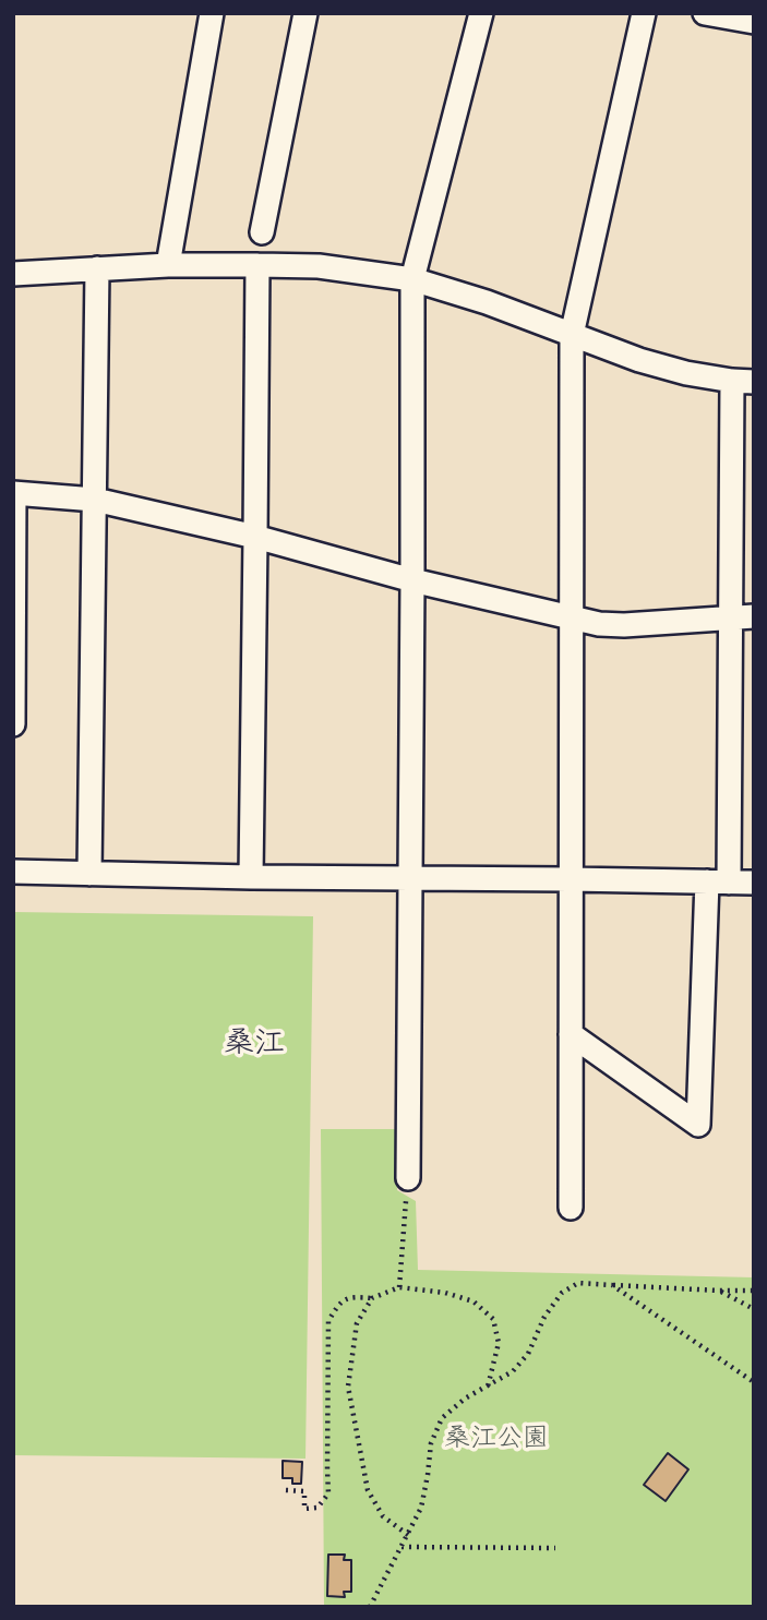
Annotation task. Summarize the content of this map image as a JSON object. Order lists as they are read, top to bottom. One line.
{"districts":["桑江"],"parks":["桑江公園"]}
